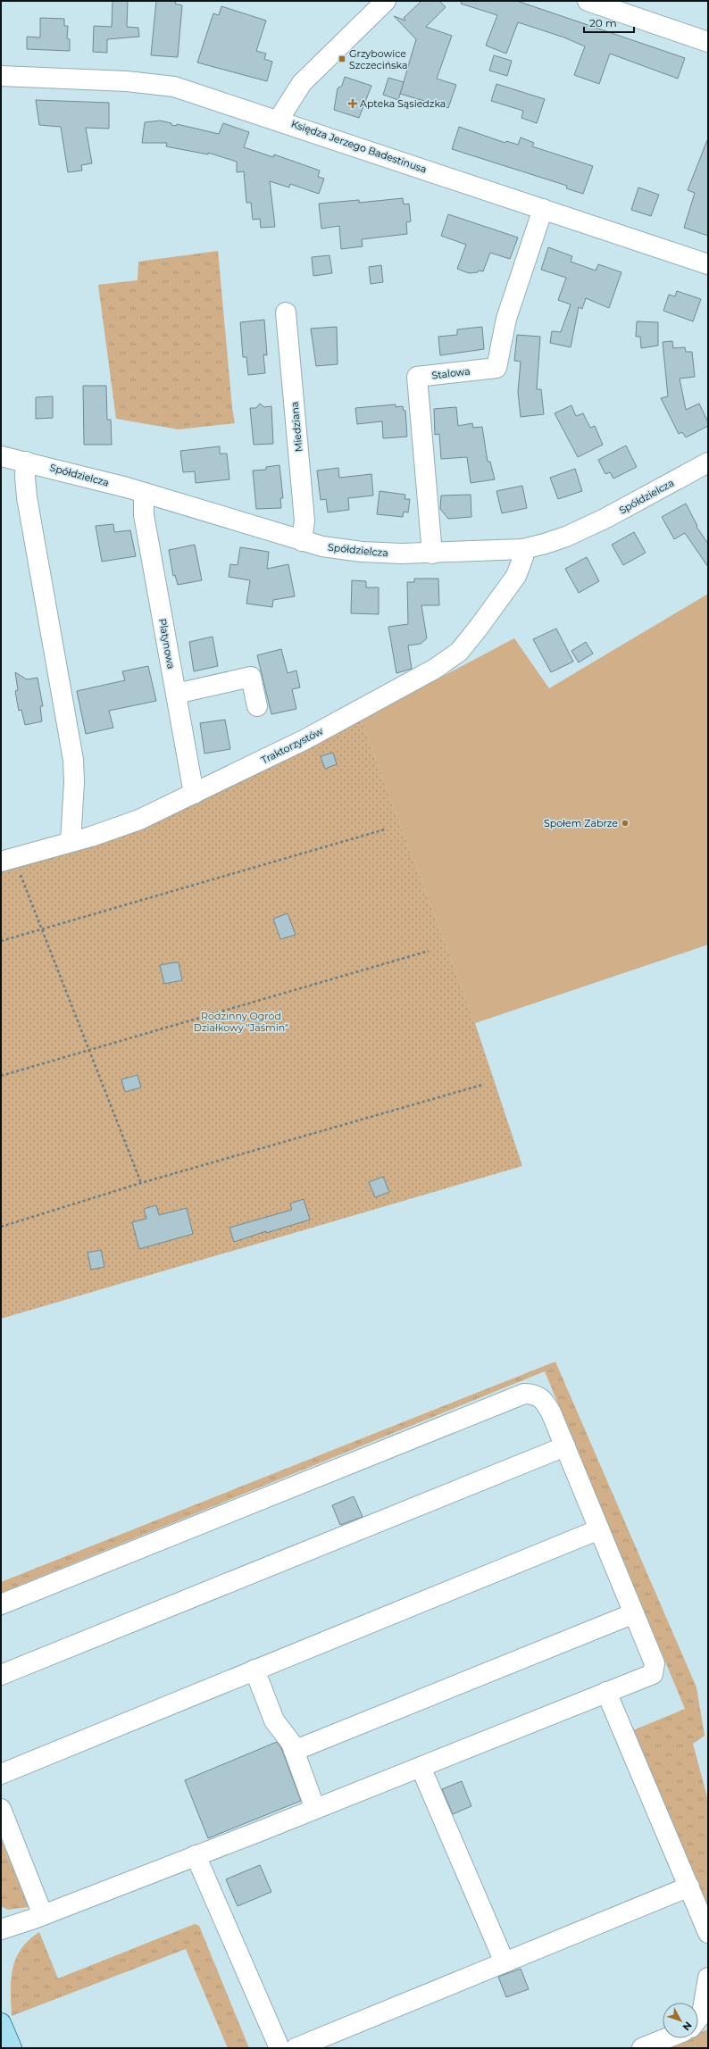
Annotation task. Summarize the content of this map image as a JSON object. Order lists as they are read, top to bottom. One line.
{"streets":{"street":["Księdza Jerzego Badestinusa","Stalowa","Miedziana","Spółdzielcza","Platynowa","Traktorzystów"]},"crossings":[["Księdza Jerzego Badestinusa","Stalowa"],["Stalowa","Spółdzielcza"],["Miedziana","Spółdzielcza"],["Spółdzielcza","Platynowa"],["Spółdzielcza","Traktorzystów"],["Platynowa","Traktorzystów"]],"parks":["Rodzinny Ogród Działkowy \"Jaśmin\""],"places":{"transit":["Grzybowice Szczecińska"],"health":["Apteka Sąsiedzka"],"other":["Społem Zabrze"]},"scale_bar":"20 m","north":"bottom right"}
